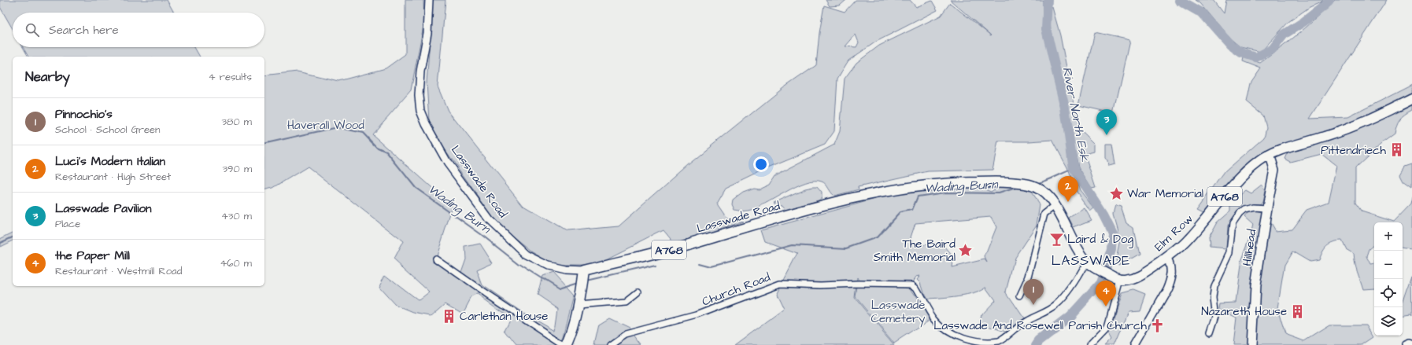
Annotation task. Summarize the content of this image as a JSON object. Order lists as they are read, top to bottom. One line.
{"streets":{"main road":["Lasswade Road","A768","Elm Row","Hillhead"],"street":["Church Road"]},"crossings":[["Lasswade Road","A768"],["A768","Elm Row"],["A768","Hillhead"],["A768","Church Road"],["Elm Row","Hillhead"]],"districts":["LASSWADE"],"water":["River North Esk","Wading Burn"],"parks":["Haverall Wood","Lasswade Cemetery"],"places":{"building":["Pittendriech","Nazareth House","Carlethan House"],"place":["War Memorial","The Baird Smith Memorial"],"bar":["Laird & Dog"],"church":["Lasswade And Rosewell Parish Church"]},"page":{"search":"Search here","heading":["Nearby","4 results"],"list":[{"mark":"1","name":"Pinnochio's","note":"School · School Green","value":"380 m"},{"mark":"2","name":"Luci’s Modern Italian","note":"Restaurant · High Street","value":"390 m"},{"mark":"3","name":"Lasswade Pavilion","note":"Place","value":"430 m"},{"mark":"4","name":"the Paper Mill","note":"Restaurant · Westmill Road","value":"460 m"}],"pins":["3","2","1","4"],"map_buttons":["+","−"]}}
